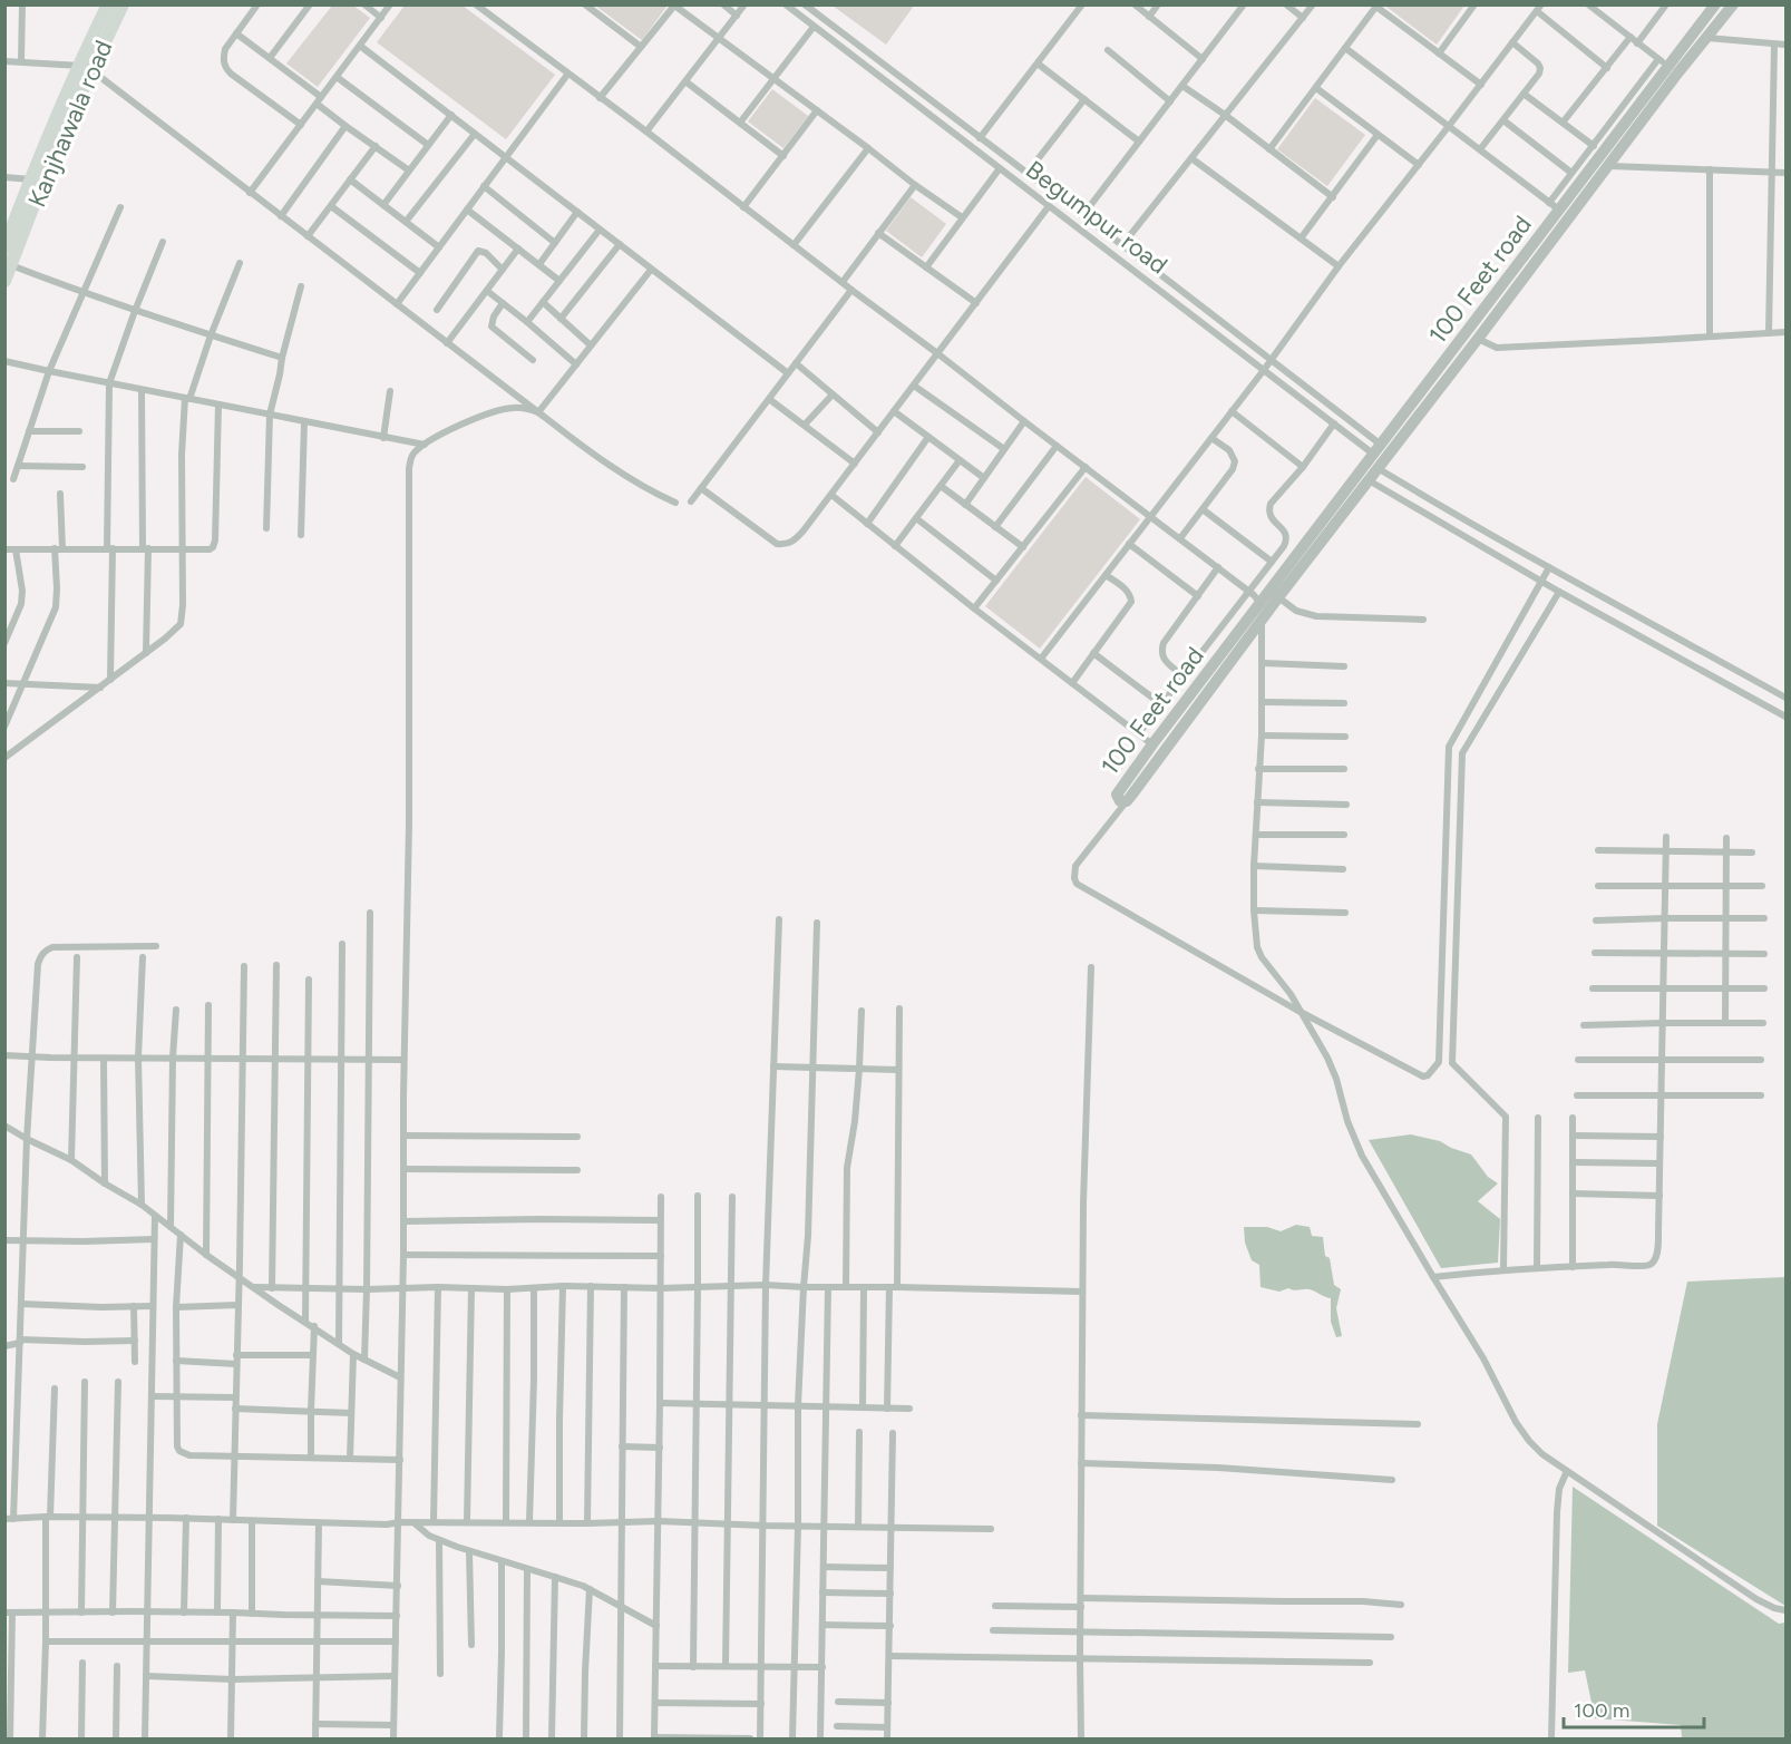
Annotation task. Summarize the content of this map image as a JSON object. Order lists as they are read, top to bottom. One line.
{"streets":{"main road":["Kanjhawala road"],"street":["Begumpur road","100 Feet road"]},"crossings":[["Begumpur road","100 Feet road"]],"scale_bar":"100 m"}
